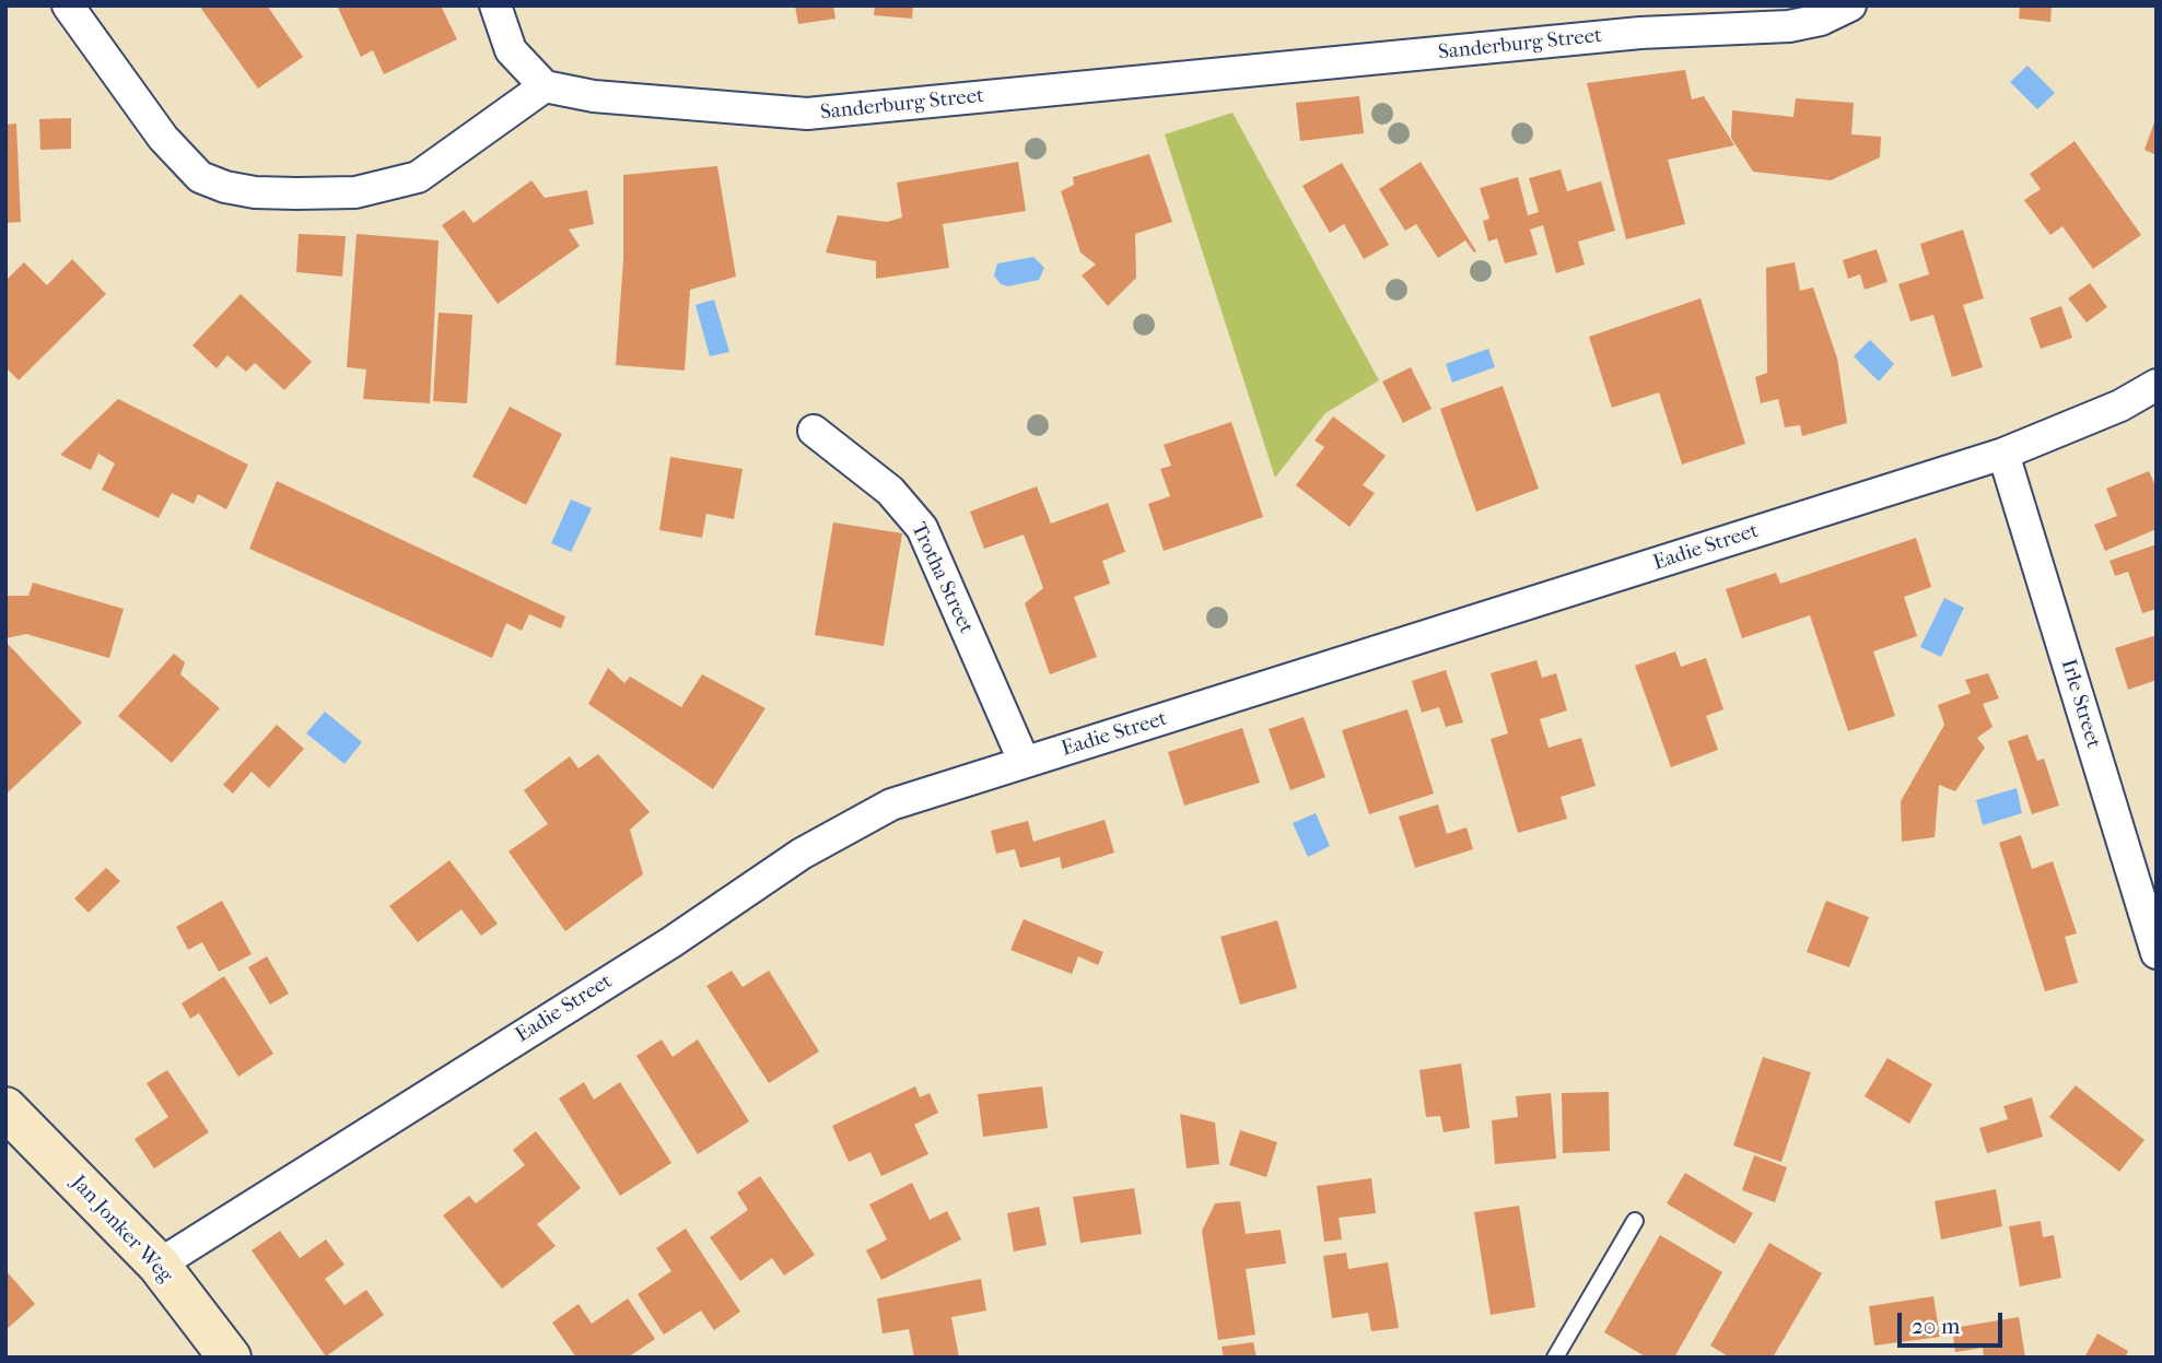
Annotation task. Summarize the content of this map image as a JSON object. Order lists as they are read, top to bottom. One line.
{"streets":{"main road":["Jan Jonker Weg"],"street":["Sanderburg Street","Eadie Street","Trotha Street","Irle Street"]},"crossings":[["Eadie Street","Trotha Street"],["Eadie Street","Irle Street"],["Eadie Street","Jan Jonker Weg"]],"scale_bar":"20 m"}
